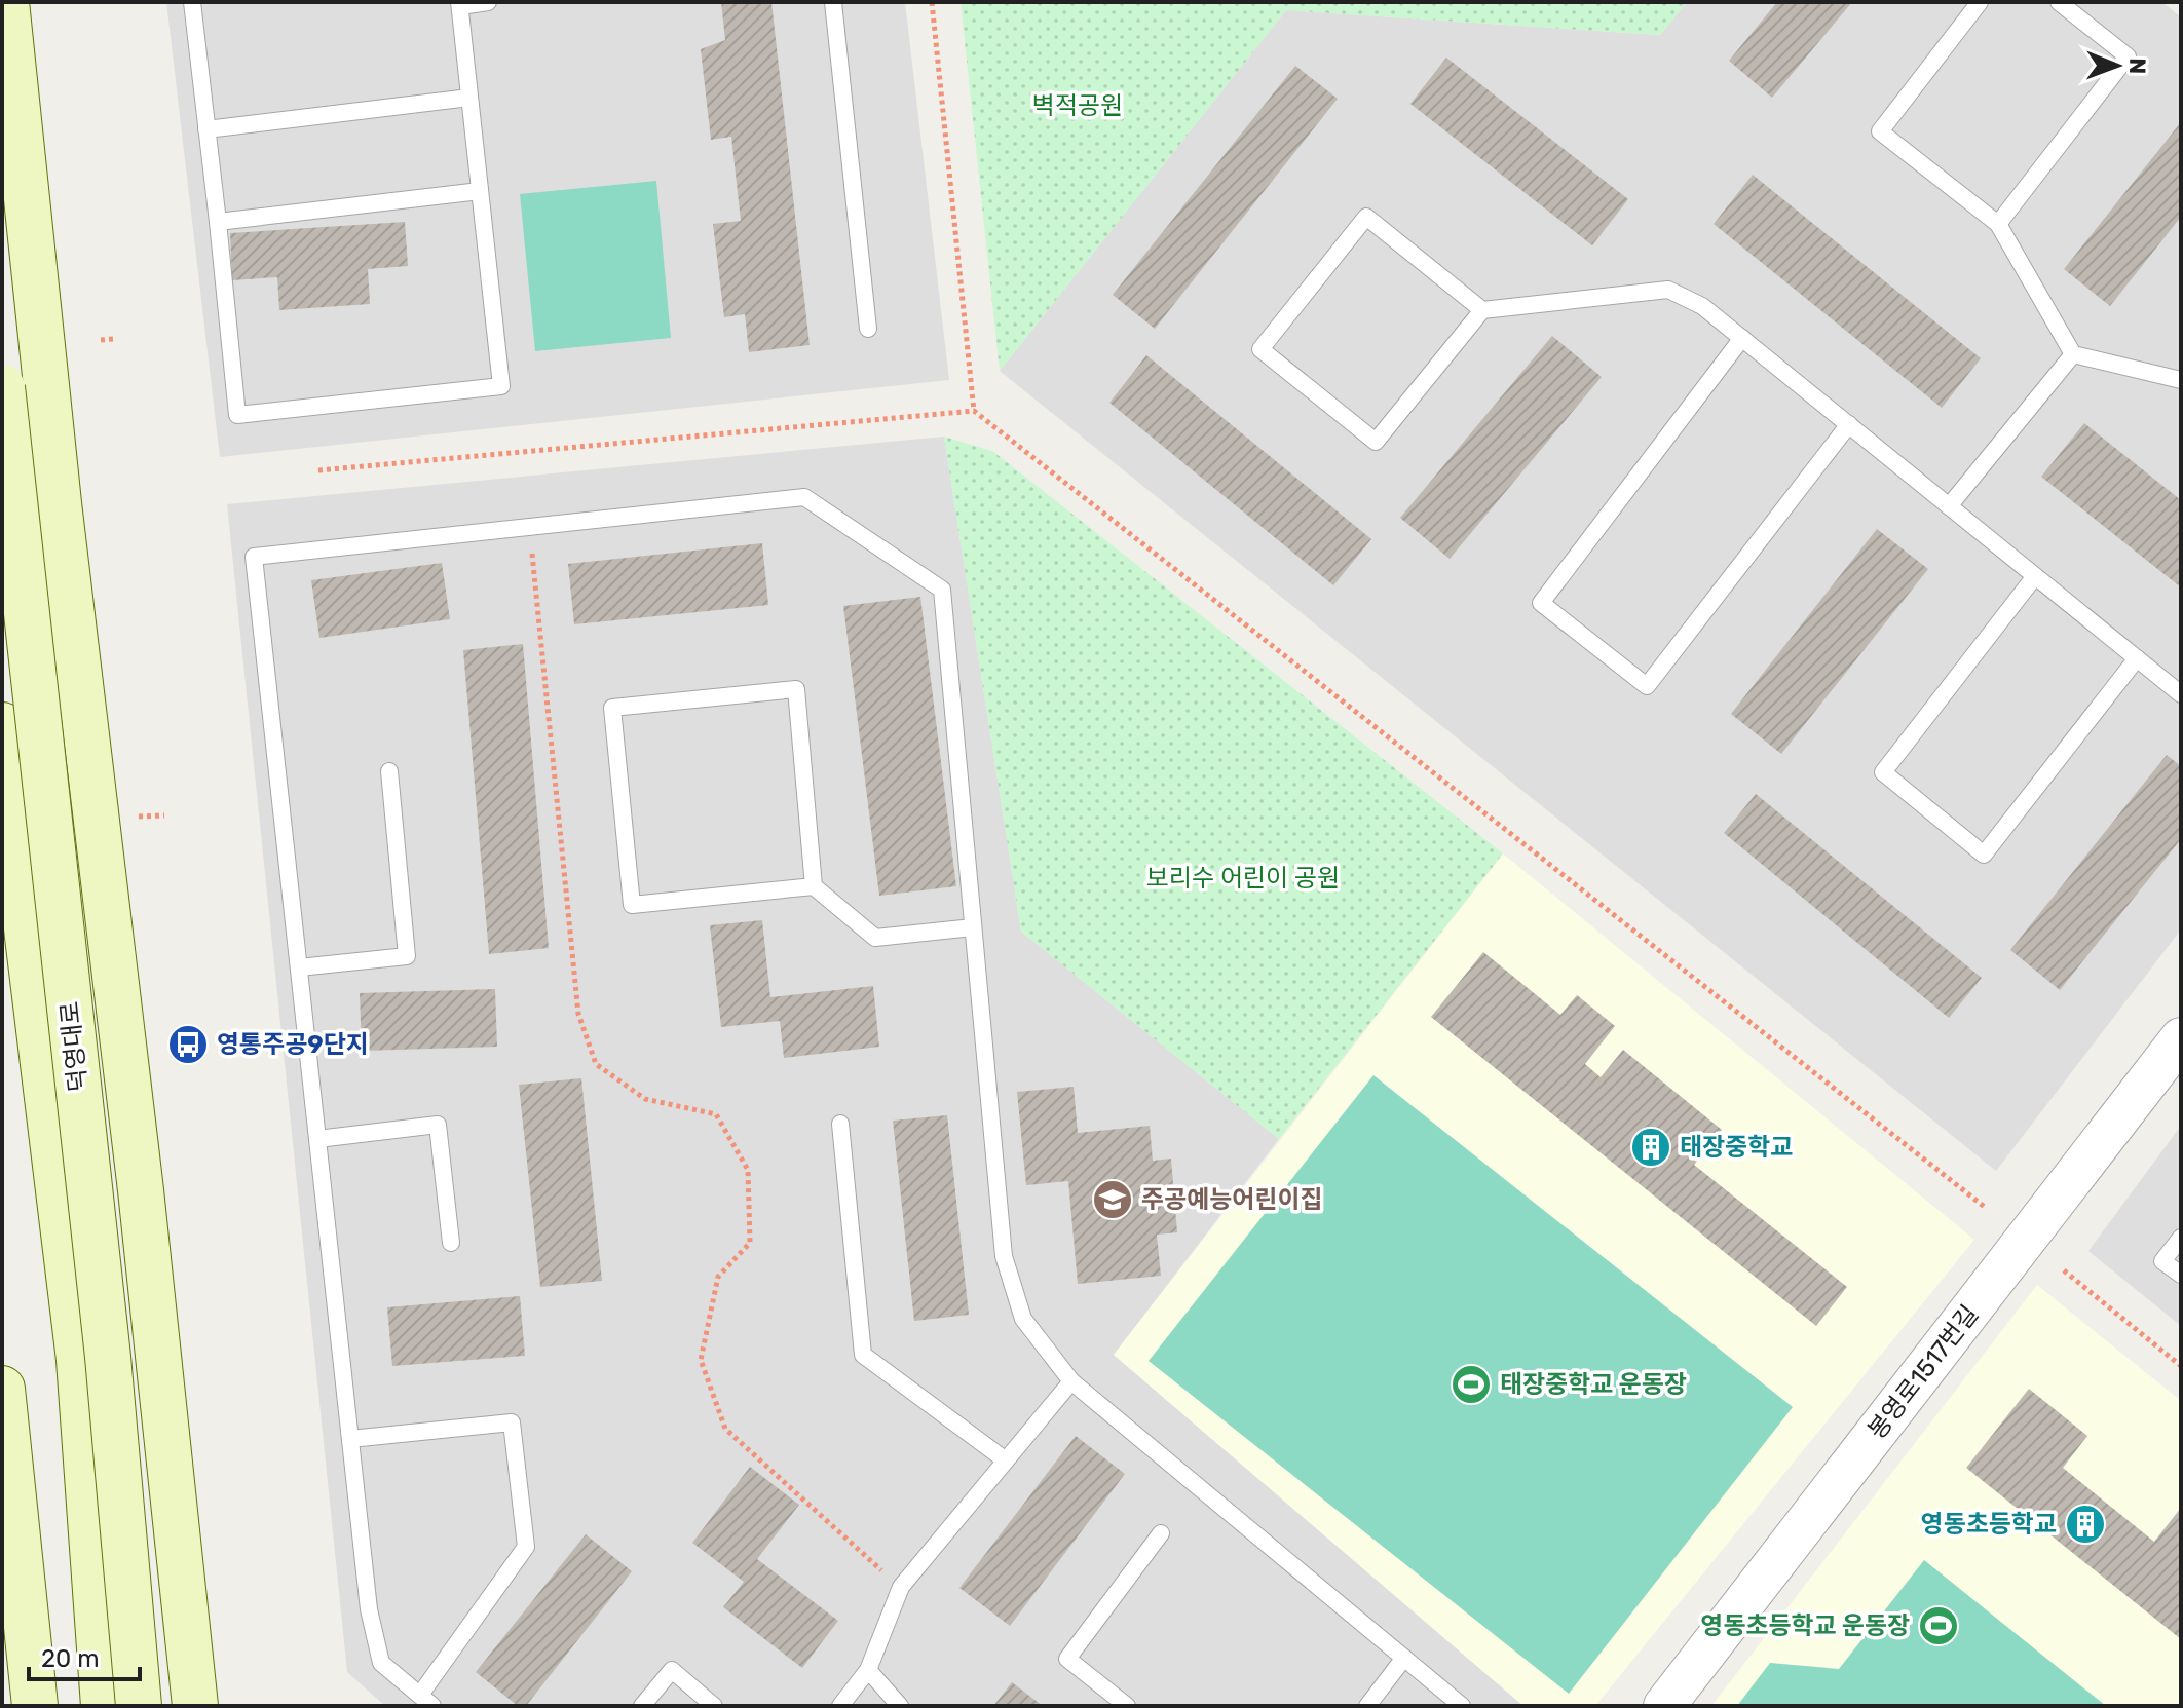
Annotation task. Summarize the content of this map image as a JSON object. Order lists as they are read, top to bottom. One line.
{"streets":{"main road":["덕영대로"],"street":["봉영로1517번길"]},"parks":["벽적공원","보리수 어린이 공원"],"places":{"bus stop":["영통주공9단지"],"building":["태장중학교","영동초등학교"],"school or university":["주공예능어린이집"],"sports":["태장중학교 운동장","영동초등학교 운동장"]},"scale_bar":"20 m","north":"right"}
